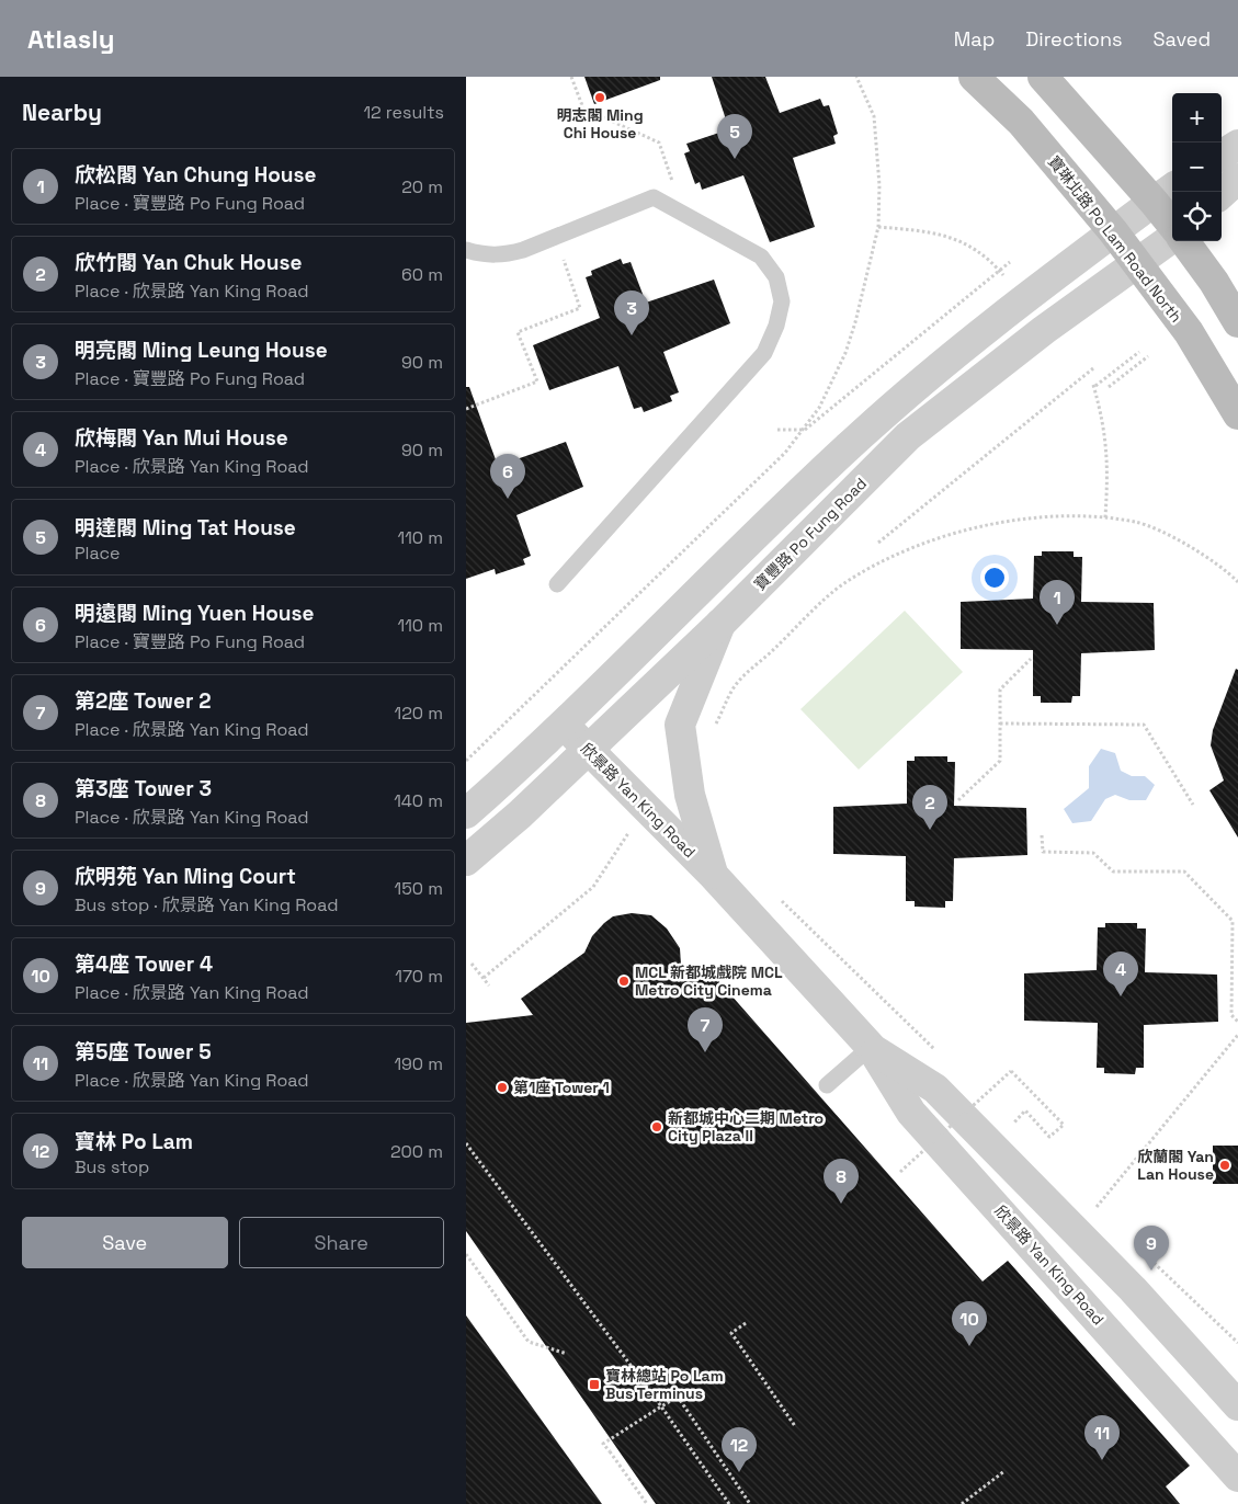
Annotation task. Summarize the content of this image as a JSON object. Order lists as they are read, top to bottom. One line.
{"streets":{"main road":["寶琳北路 Po Lam Road North"],"street":["寶豐路 Po Fung Road","欣景路 Yan King Road"]},"crossings":[["寶琳北路 Po Lam Road North","寶豐路 Po Fung Road"],["寶豐路 Po Fung Road","欣景路 Yan King Road"]],"places":{"other":["明志閣 Ming Chi House","MCL 新都城戲院 MCL Metro City Cinema","第1座 Tower 1","新都城中心二期 Metro City Plaza II","欣蘭閣 Yan Lan House"],"transit":["寶林總站 Po Lam Bus Terminus"]},"page":{"header":"Atlasly","nav":["Map","Directions","Saved"],"heading":["Nearby","12 results"],"map_buttons":["+","−"],"pins":["5","3","6","1","2","4","7","8","9","10","11","12"],"list":[{"mark":"1","name":"欣松閣 Yan Chung House","note":"Place · 寶豐路 Po Fung Road","value":"20 m"},{"mark":"2","name":"欣竹閣 Yan Chuk House","note":"Place · 欣景路 Yan King Road","value":"60 m"},{"mark":"3","name":"明亮閣 Ming Leung House","note":"Place · 寶豐路 Po Fung Road","value":"90 m"},{"mark":"4","name":"欣梅閣 Yan Mui House","note":"Place · 欣景路 Yan King Road","value":"90 m"},{"mark":"5","name":"明達閣 Ming Tat House","note":"Place","value":"110 m"},{"mark":"6","name":"明遠閣 Ming Yuen House","note":"Place · 寶豐路 Po Fung Road","value":"110 m"},{"mark":"7","name":"第2座 Tower 2","note":"Place · 欣景路 Yan King Road","value":"120 m"},{"mark":"8","name":"第3座 Tower 3","note":"Place · 欣景路 Yan King Road","value":"140 m"},{"mark":"9","name":"欣明苑 Yan Ming Court","note":"Bus stop · 欣景路 Yan King Road","value":"150 m"},{"mark":"10","name":"第4座 Tower 4","note":"Place · 欣景路 Yan King Road","value":"170 m"},{"mark":"11","name":"第5座 Tower 5","note":"Place · 欣景路 Yan King Road","value":"190 m"},{"mark":"12","name":"寶林 Po Lam","note":"Bus stop","value":"200 m"}],"buttons":["Save","Share"]}}
